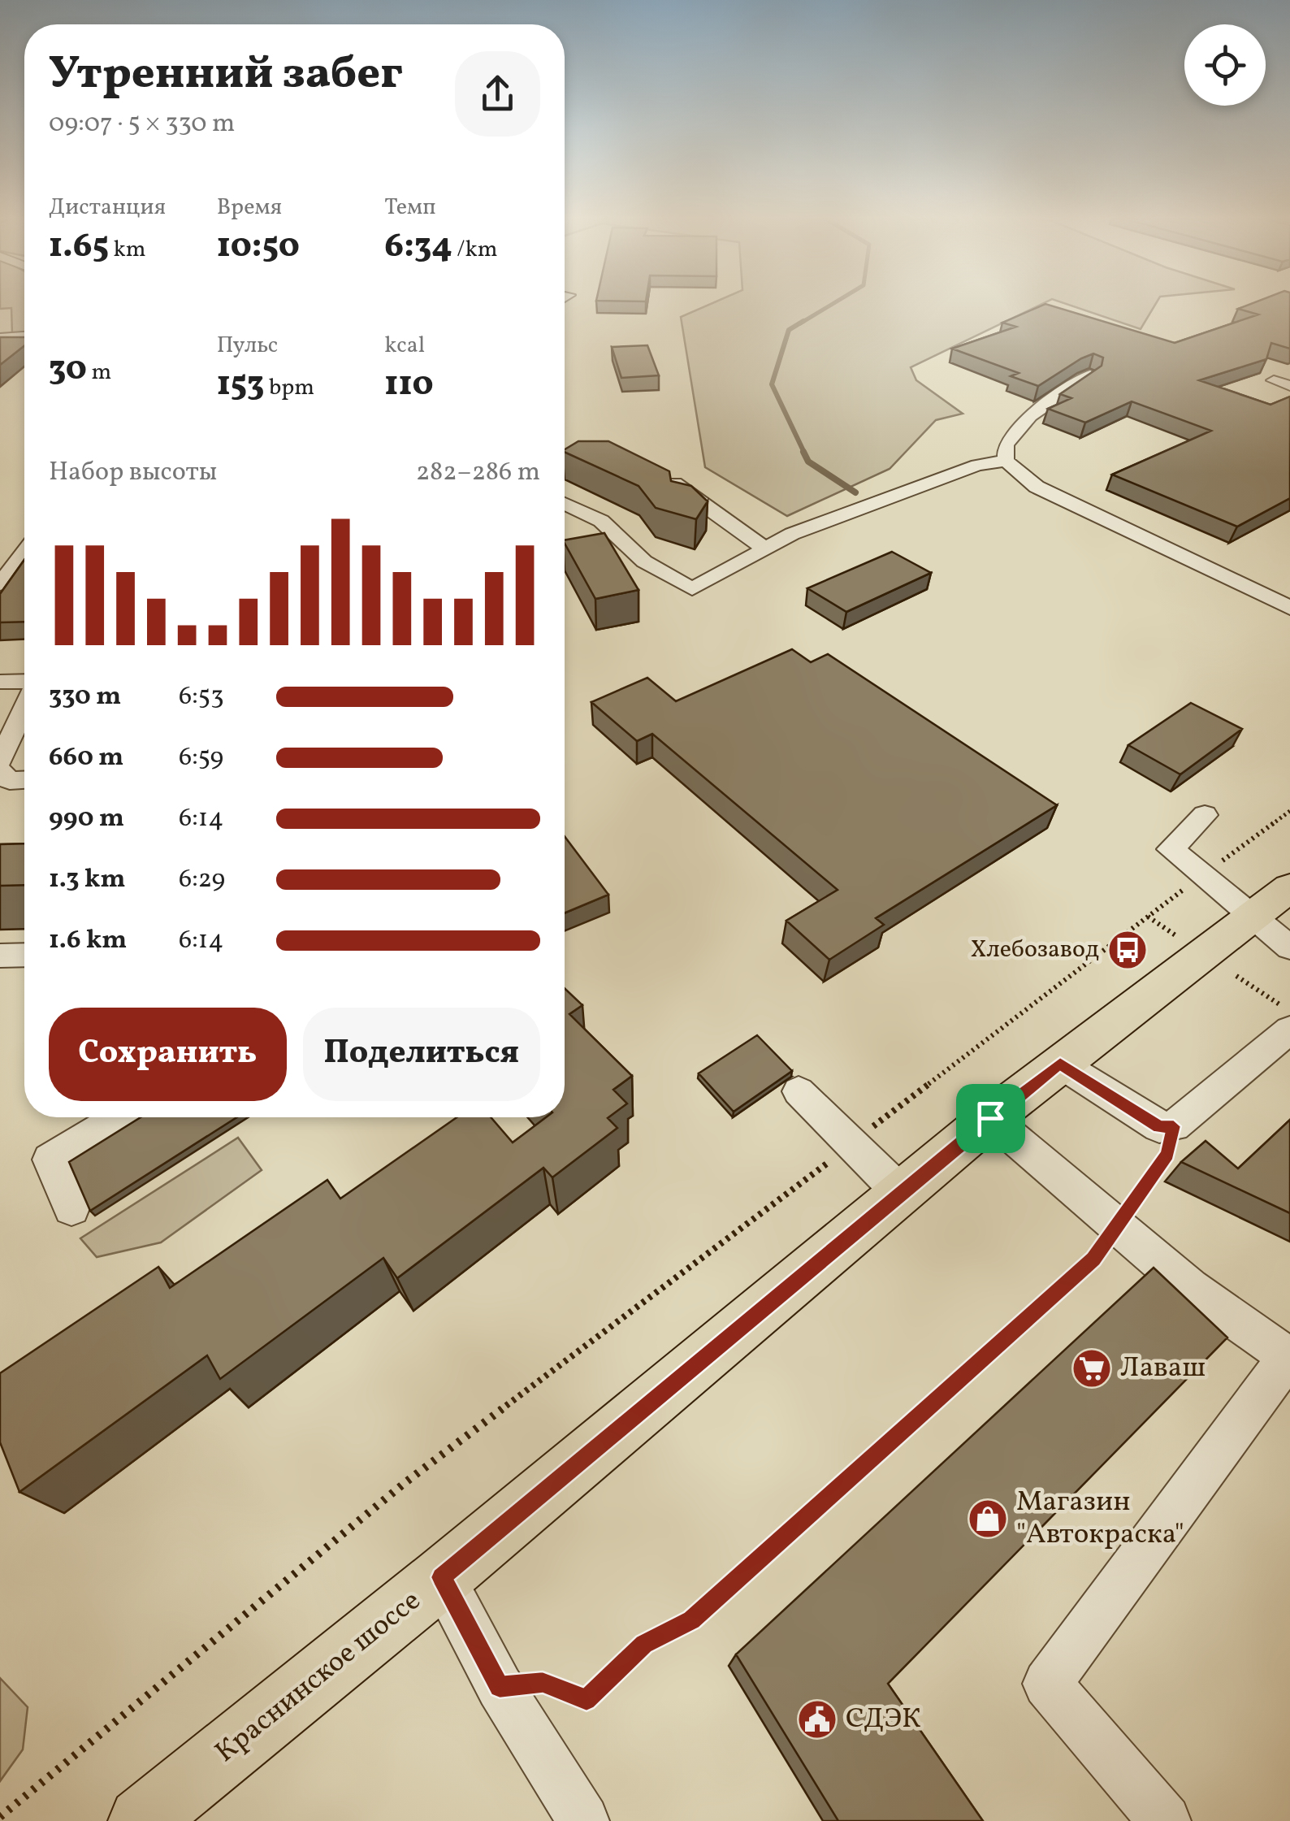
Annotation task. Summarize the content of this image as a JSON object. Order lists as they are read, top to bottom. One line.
{"streets":{"main road":["Краснинское шоссе"]},"places":{"bus stop":["Хлебозавод"],"supermarket":["Лаваш"],"shop":["Магазин \"Автокраска\""],"public building":["СДЭК"]},"page":{"heading":["Утренний забег","09:07 · 5 × 330 m"],"stats":[["Дистанция","1.65 km"],["Время","10:50"],["Темп","6:34 /km"],["30 m"],["Пульс","153 bpm"],["kcal","110"]],"chart":["Набор высоты","282–286 m"],"list":[{"name":"330 m","note":"6:53"},{"name":"660 m","note":"6:59"},{"name":"990 m","note":"6:14"},{"name":"1.3 km","note":"6:29"},{"name":"1.6 km","note":"6:14"}],"buttons":["Сохранить","Поделиться"]}}
